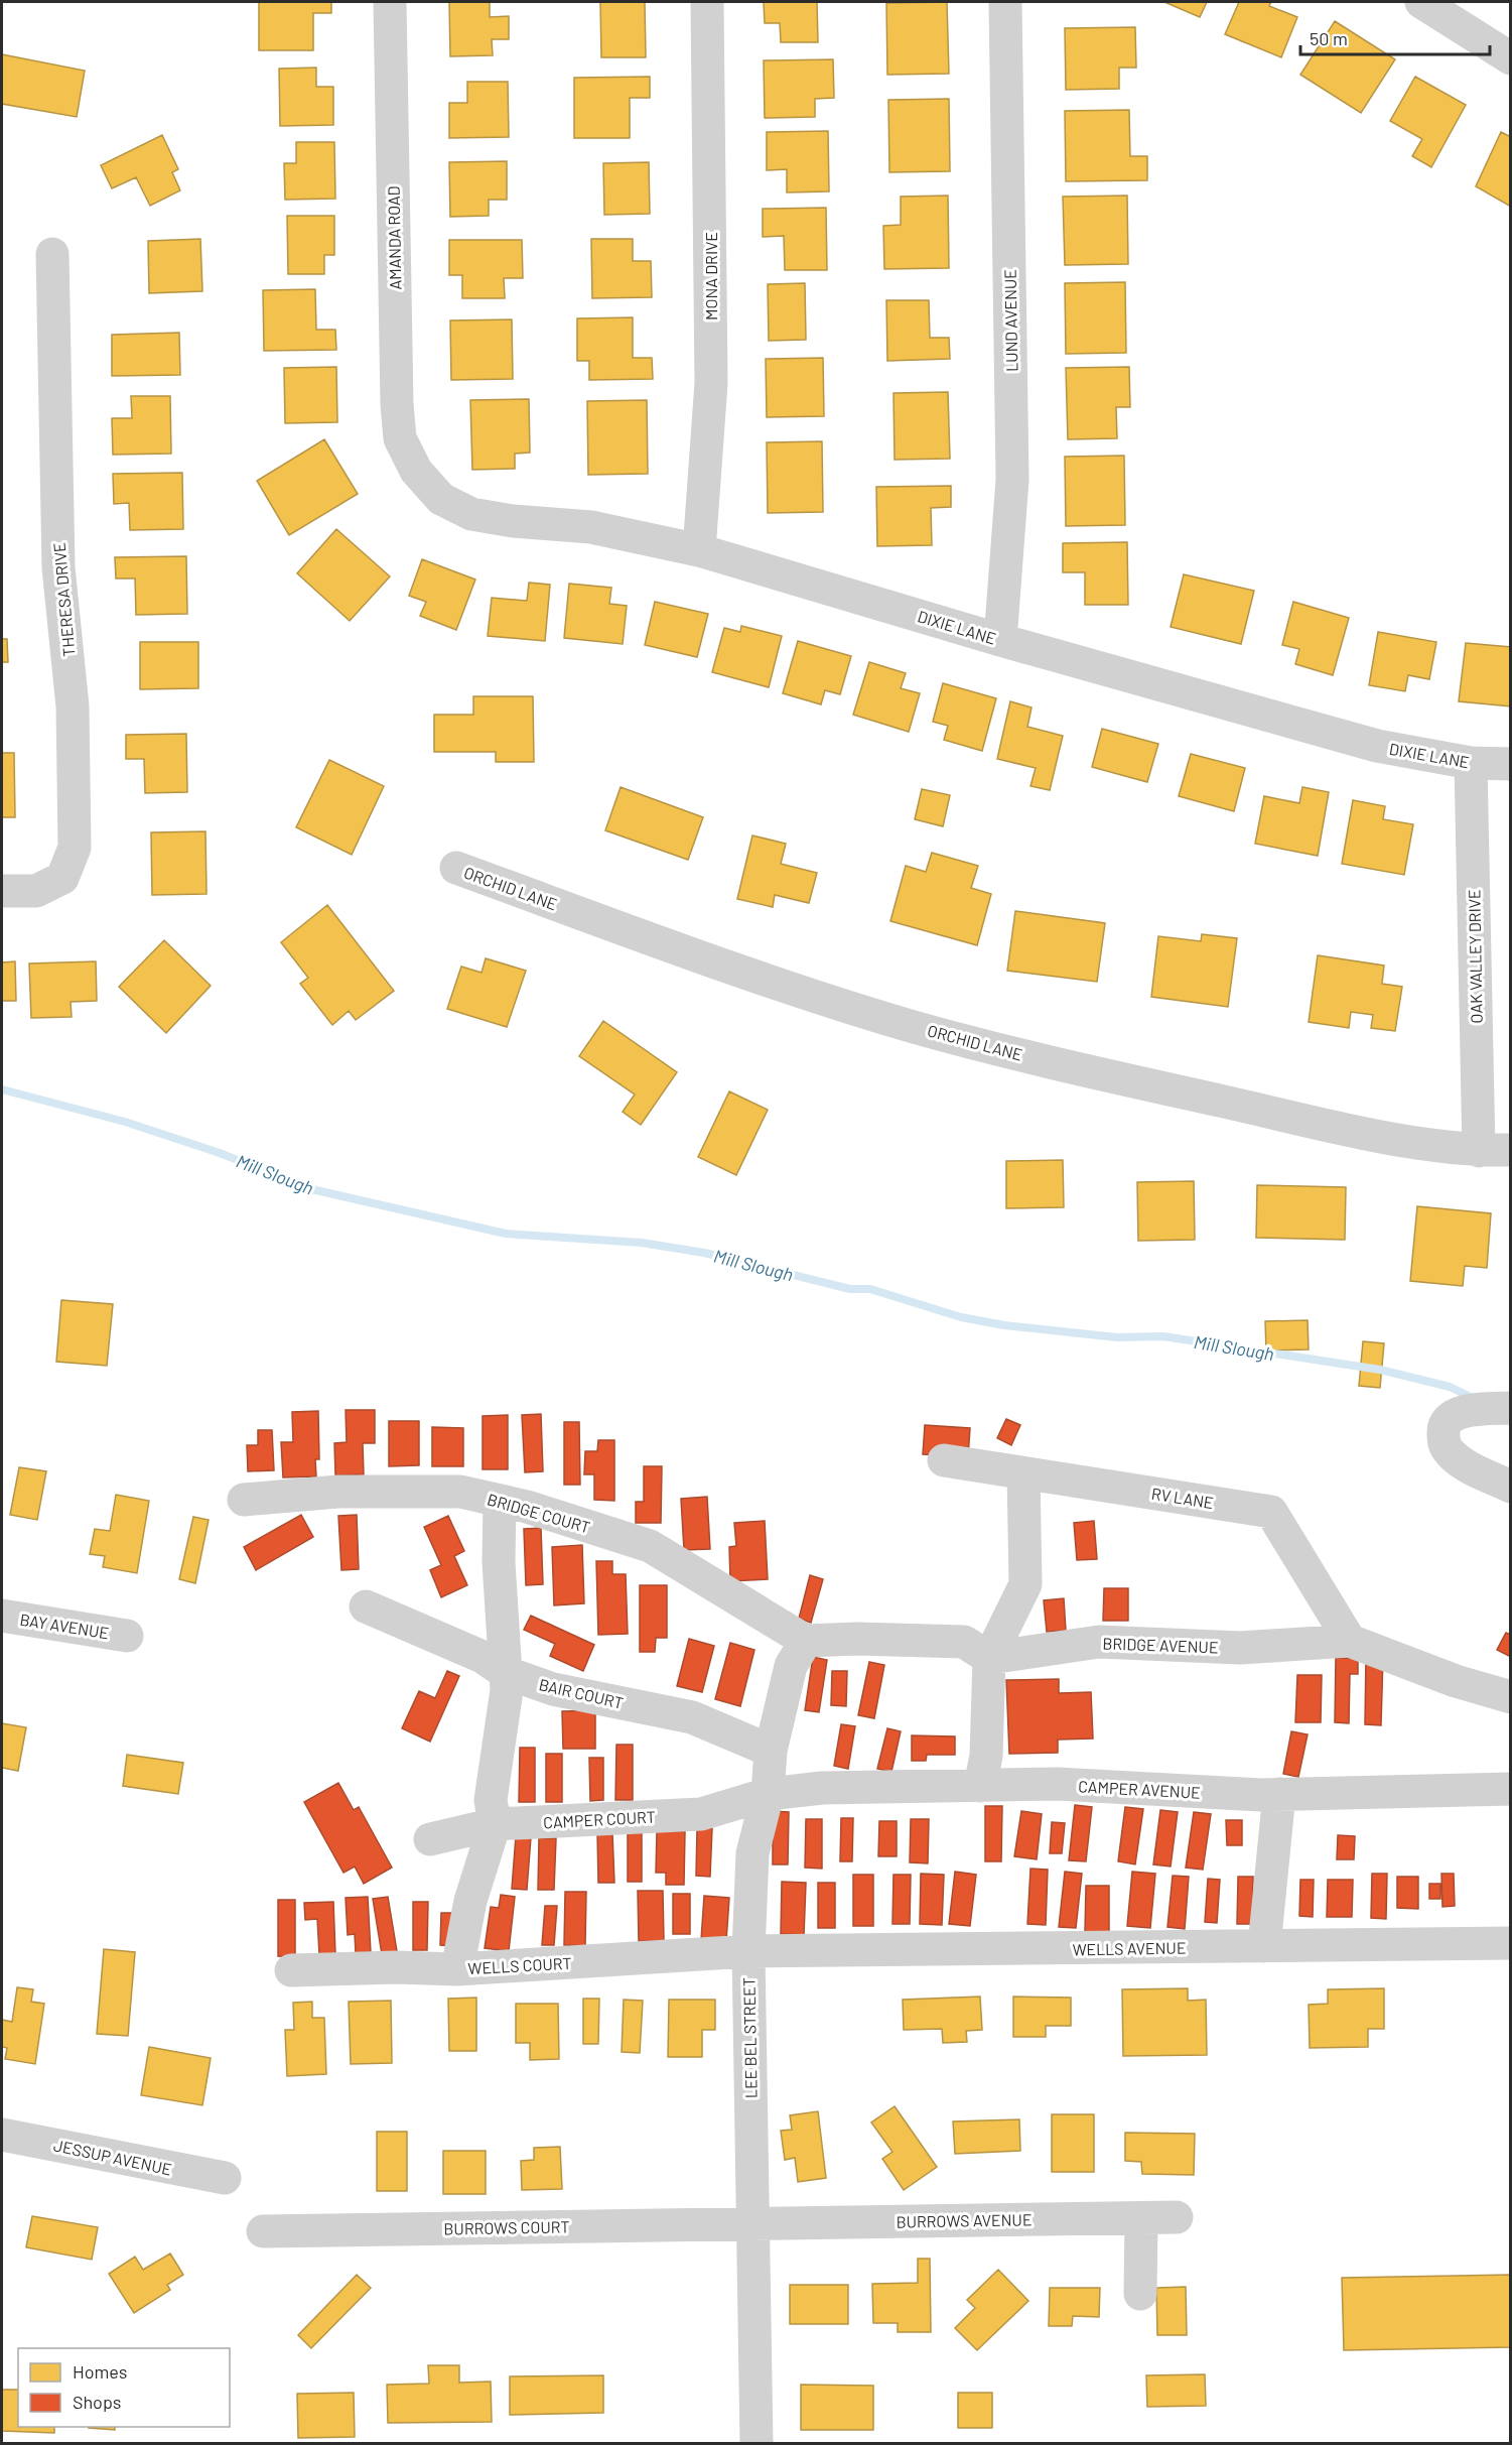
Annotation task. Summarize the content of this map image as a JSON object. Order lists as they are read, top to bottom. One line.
{"streets":{"street":["AMANDA ROAD","MONA DRIVE","LUND AVENUE","THERESA DRIVE","DIXIE LANE","ORCHID LANE","OAK VALLEY DRIVE","RV LANE","BRIDGE COURT","BAY AVENUE","BRIDGE AVENUE","BAIR COURT","CAMPER AVENUE","CAMPER COURT","WELLS AVENUE","WELLS COURT","LEE BEL STREET","JESSUP AVENUE","BURROWS AVENUE","BURROWS COURT"]},"crossings":[["AMANDA ROAD","DIXIE LANE"],["MONA DRIVE","DIXIE LANE"],["LUND AVENUE","DIXIE LANE"],["DIXIE LANE","OAK VALLEY DRIVE"],["ORCHID LANE","OAK VALLEY DRIVE"],["RV LANE","BRIDGE AVENUE"],["BRIDGE COURT","LEE BEL STREET"],["BAIR COURT","LEE BEL STREET"],["CAMPER AVENUE","CAMPER COURT"],["CAMPER AVENUE","LEE BEL STREET"],["CAMPER COURT","LEE BEL STREET"],["WELLS AVENUE","WELLS COURT"],["WELLS AVENUE","LEE BEL STREET"],["WELLS COURT","LEE BEL STREET"],["LEE BEL STREET","BURROWS AVENUE"],["LEE BEL STREET","BURROWS COURT"],["BURROWS AVENUE","BURROWS COURT"]],"water":["Mill Slough"],"legend":["Homes","Shops"],"scale_bar":"50 m"}
